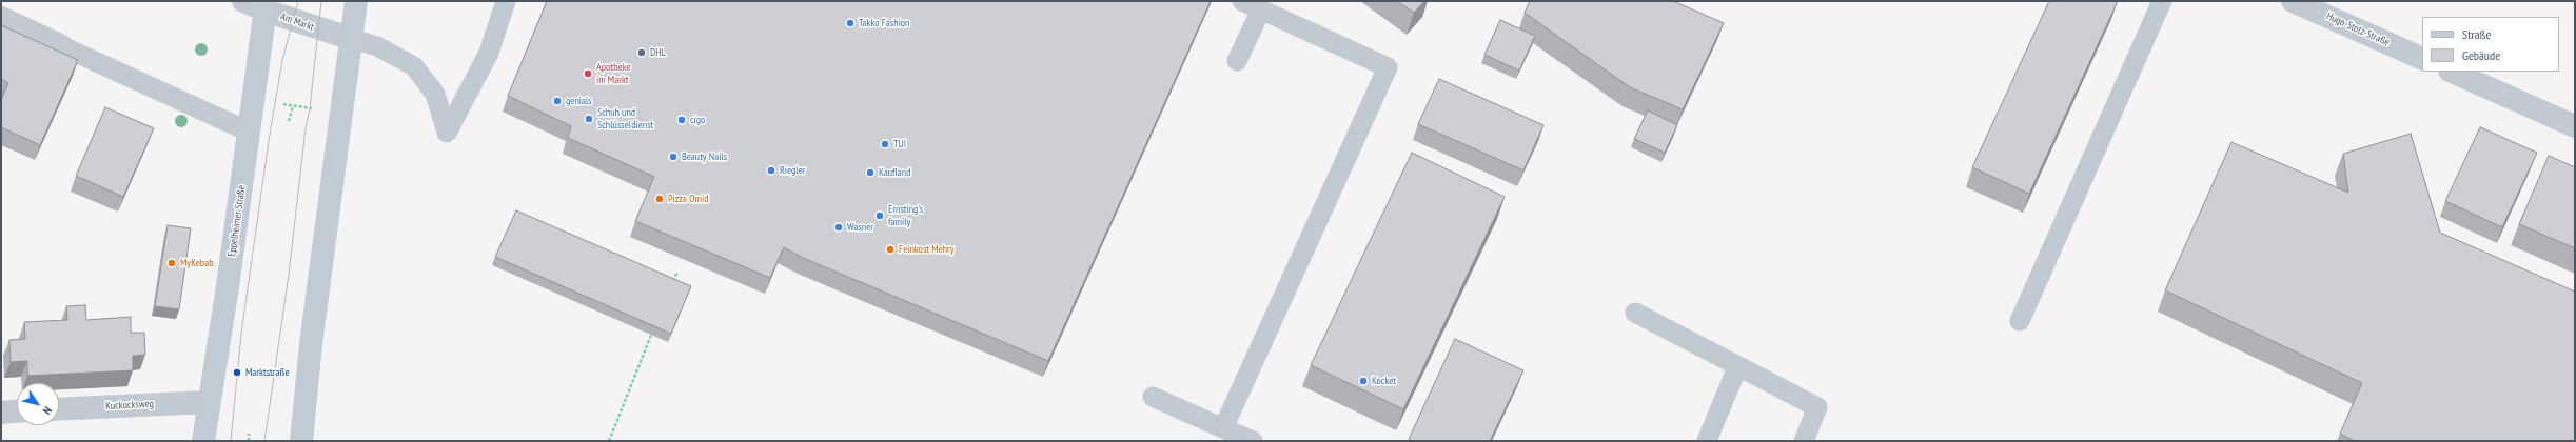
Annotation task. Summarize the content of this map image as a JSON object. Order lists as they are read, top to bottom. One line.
{"streets":{"main road":["Eppelheimer Straße"],"street":["Am Markt","Hugo-Stotz-Straße","Kuckucksweg"]},"crossings":[["Am Markt","Eppelheimer Straße"],["Eppelheimer Straße","Kuckucksweg"]],"places":["Takko Fashion","DHL","Apotheke im Markt","genials","Schuh und Schlüsseldienst","cigo","TUI","Beauty Nails","Riegler","Kaufland","Pizza Omid","Ernsting's family","Wasner","Feinkost Mehry","MyKebab","Marktstraße","Kocket"],"legend":["Straße","Gebäude"],"north":"bottom right"}
